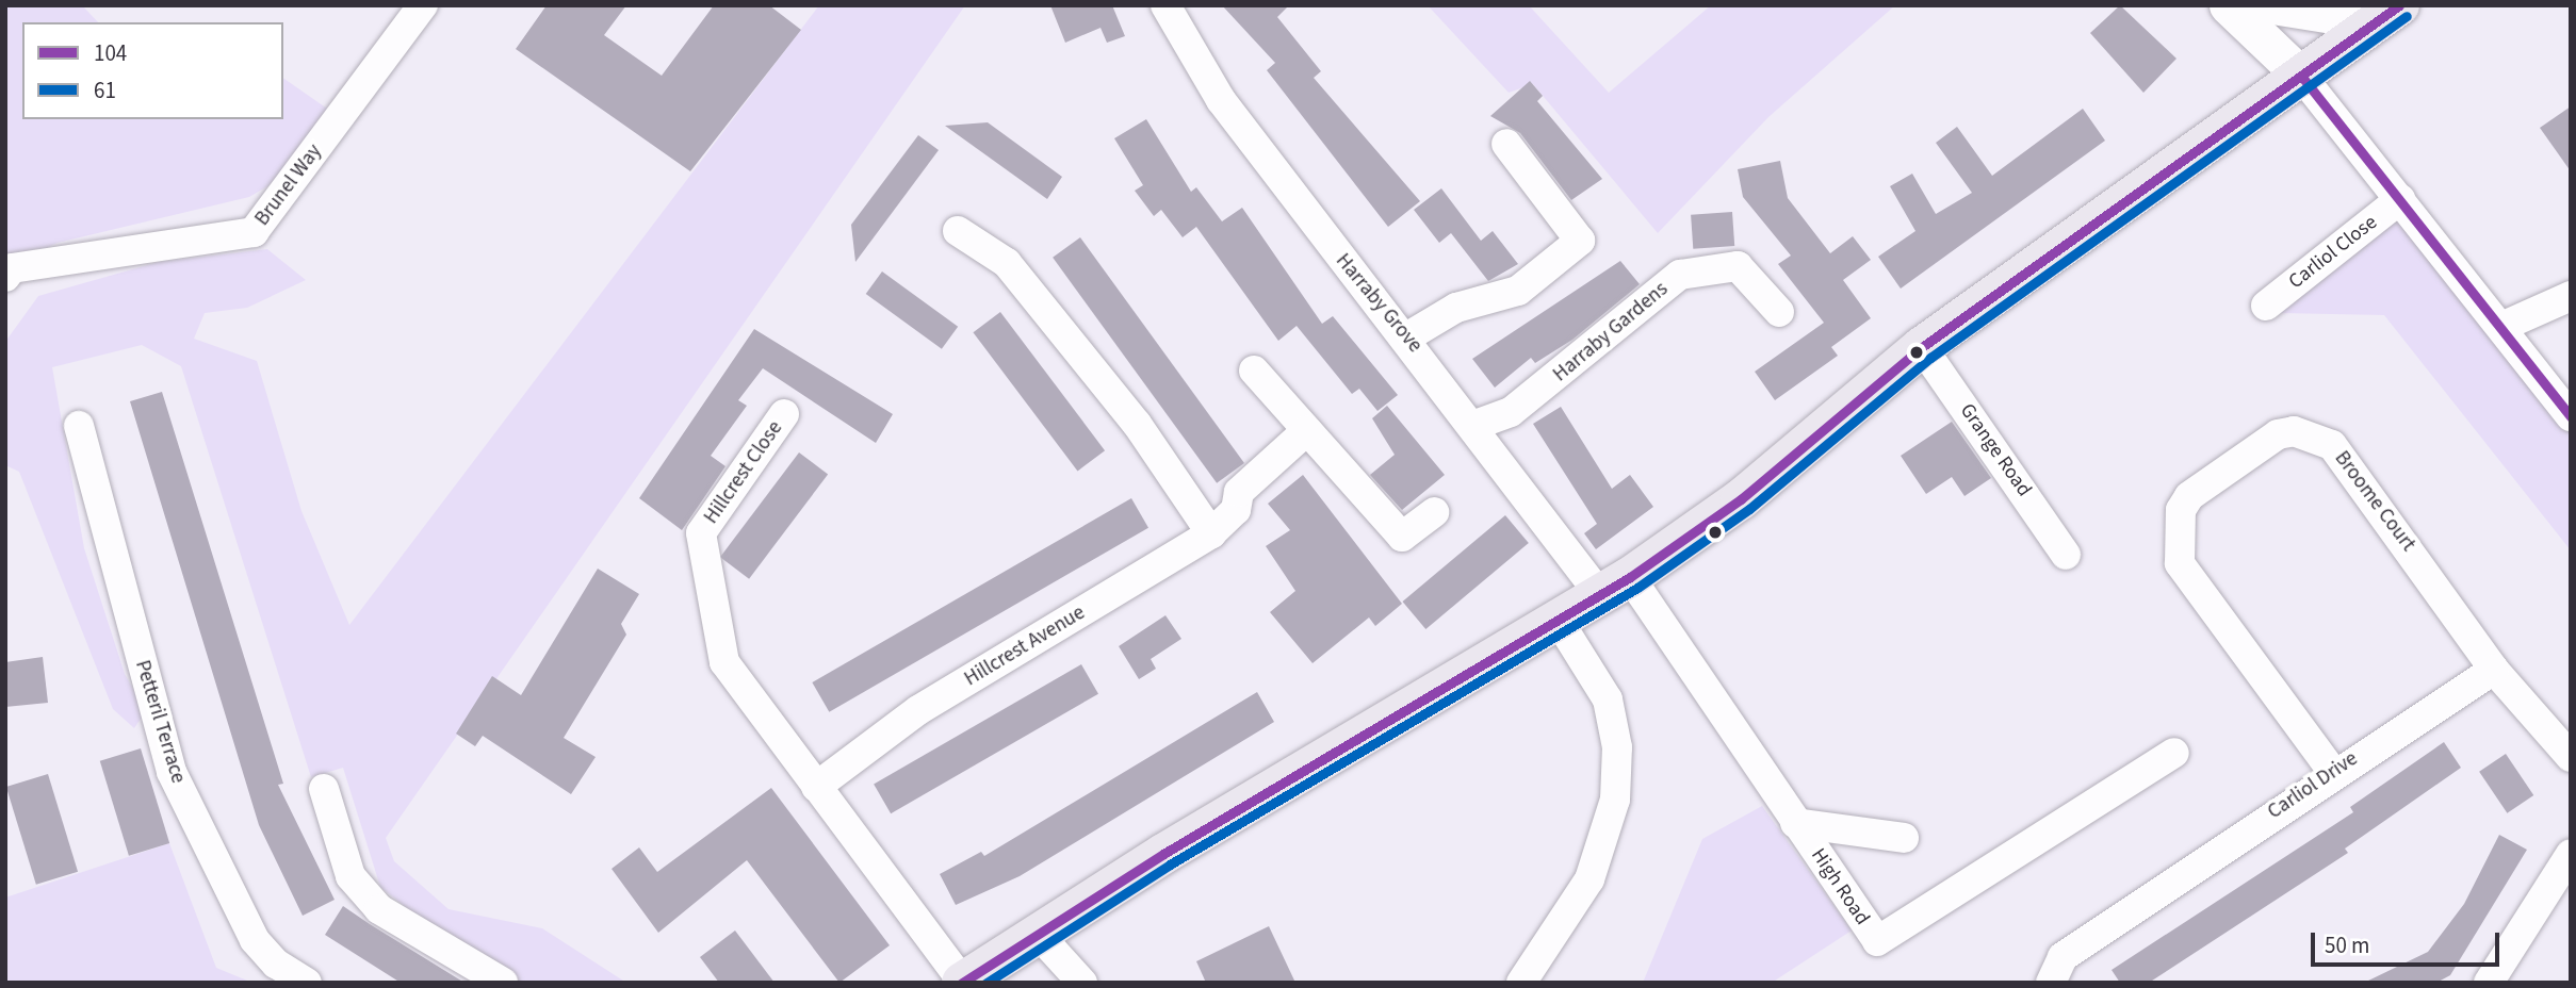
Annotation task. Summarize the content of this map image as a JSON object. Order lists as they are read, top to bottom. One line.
{"streets":{"street":["Brunel Way","Carliol Close","Harraby Grove","Harraby Gardens","Grange Road","Hillcrest Close","Broome Court","Hillcrest Avenue","Petteril Terrace","Carliol Drive","High Road"]},"crossings":[["Harraby Grove","Harraby Gardens"],["Harraby Grove","High Road"],["Hillcrest Close","Hillcrest Avenue"],["Broome Court","Carliol Drive"]],"lines":["transit line 104","transit line 61"],"legend":["104","61"],"scale_bar":"50 m"}
